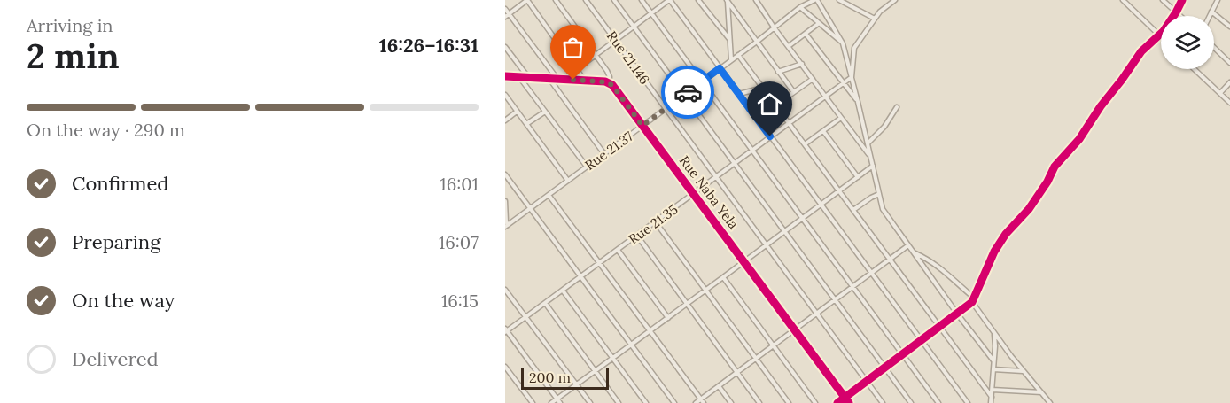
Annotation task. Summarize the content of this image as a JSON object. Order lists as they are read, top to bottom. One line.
{"streets":{"street":["Rue 21.146","Rue 21.37","Rue Naba Yela","Rue 21.35"]},"crossings":[["Rue 21.146","Rue 21.37"],["Rue 21.146","Rue 21.35"],["Rue 21.37","Rue Naba Yela"],["Rue Naba Yela","Rue 21.35"]],"scale_bar":"200 m","page":{"heading":["2 min","Arriving in","16:26–16:31"],"bar":"On the way · 290 m","list":[["Confirmed","16:01"],["Preparing","16:07"],["On the way","16:15"],"Delivered"],"scale":"200 m"}}
